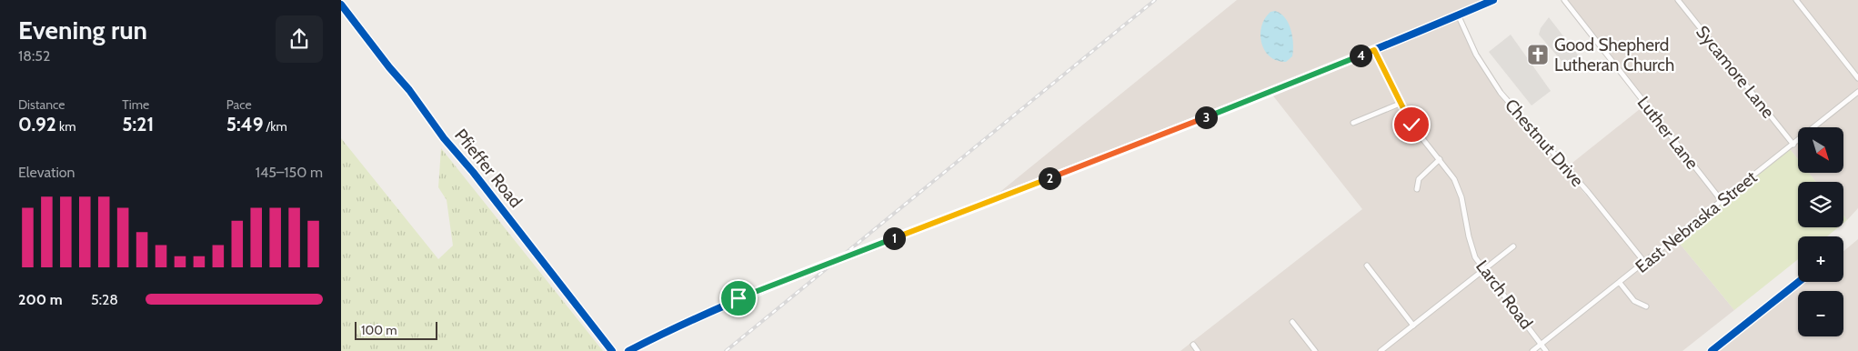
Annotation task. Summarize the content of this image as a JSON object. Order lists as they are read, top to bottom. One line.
{"streets":{"street":["Sycamore Lane","Luther Lane","Chestnut Drive","Pfieffer Road","East Nebraska Street","Larch Road"]},"crossings":[["Sycamore Lane","East Nebraska Street"],["Luther Lane","East Nebraska Street"],["Chestnut Drive","East Nebraska Street"],["East Nebraska Street","Larch Road"]],"places":{"church":["Good Shepherd Lutheran Church"]},"scale_bar":"100 m","north":"bottom right","page":{"heading":["Evening run","18:52"],"pins":["4","3","2","1"],"stats":[["Distance","0.92 km"],["Time","5:21"],["Pace","5:49 /km"]],"map_buttons":["+","−"],"chart":["Elevation","145–150 m"],"list":[{"name":"200 m","note":"5:28"}],"scale":"100 m"}}
